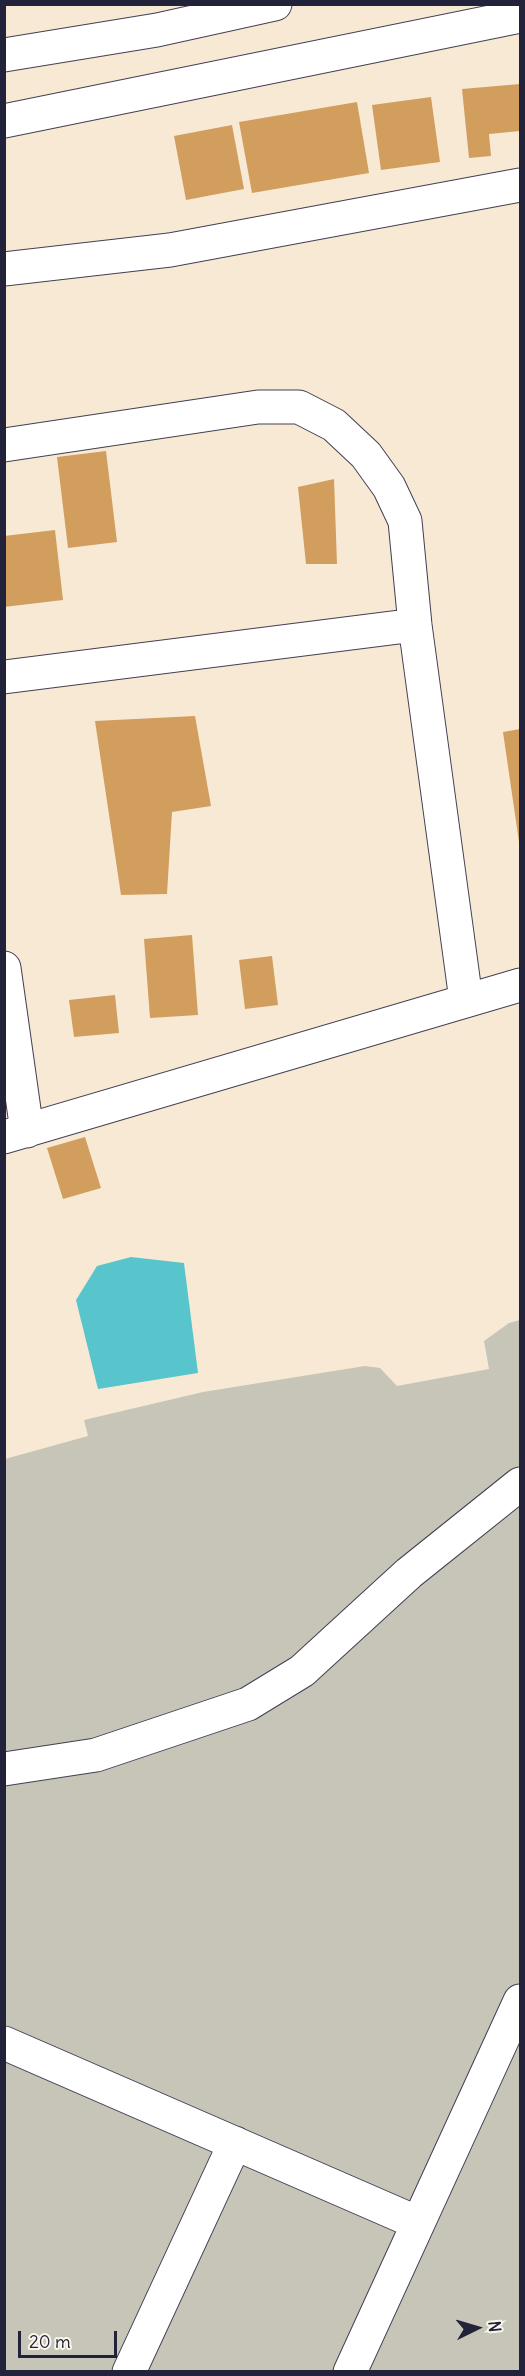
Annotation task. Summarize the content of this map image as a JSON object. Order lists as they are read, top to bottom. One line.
{"scale_bar":"20 m","north":"right"}
